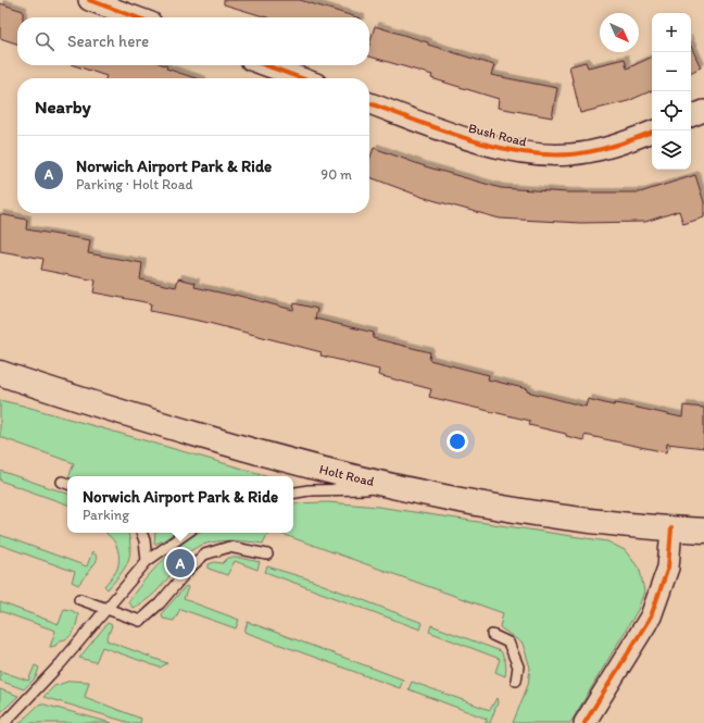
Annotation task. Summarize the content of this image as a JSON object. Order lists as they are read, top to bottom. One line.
{"streets":{"highway":["Holt Road"],"street":["Bush Road"]},"north":"bottom right","page":{"map_buttons":["+","−"],"search":"Search here","heading":"Nearby","list":[{"mark":"A","name":"Norwich Airport Park & Ride","note":"Parking · Holt Road","value":"90 m"}],"popup":["Norwich Airport Park & Ride","Parking"],"pins":"A"}}
